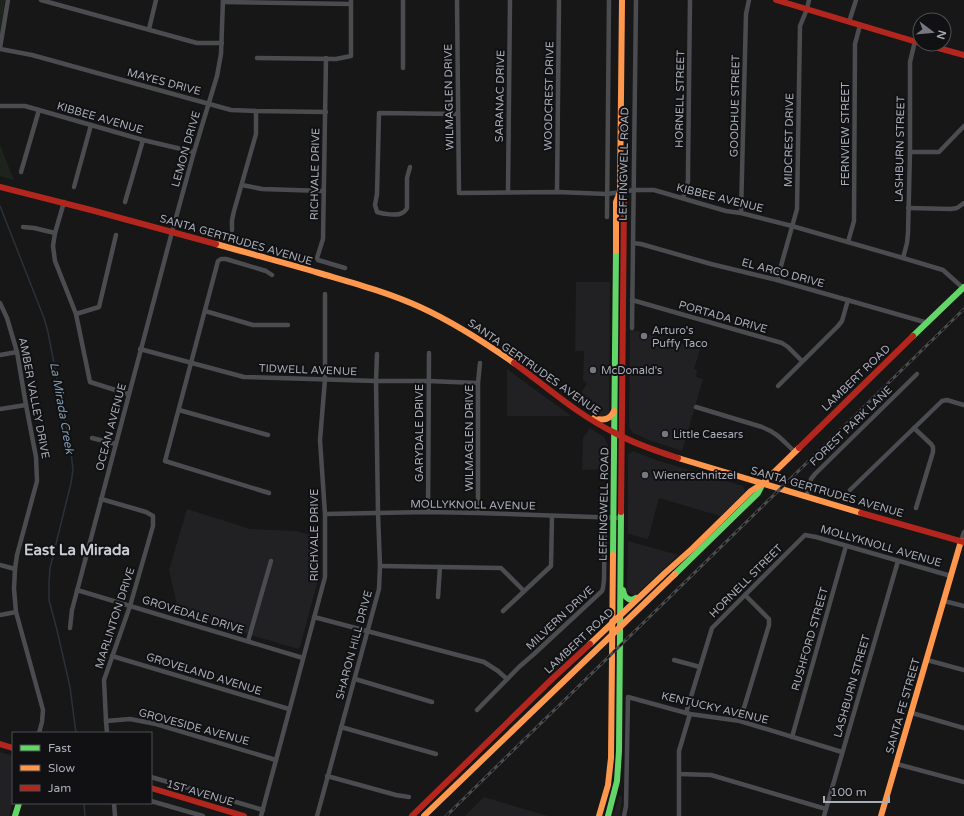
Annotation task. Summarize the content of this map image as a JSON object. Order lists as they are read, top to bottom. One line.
{"streets":{"main road":["LEFFINGWELL ROAD","SANTA GERTRUDES AVENUE","LAMBERT ROAD","SANTA FE STREET","1ST AVENUE"],"street":["MAYES DRIVE","SARANAC DRIVE","WOODCREST DRIVE","WILMAGLEN DRIVE","HORNELL STREET","GOODHUE STREET","KIBBEE AVENUE","FERNVIEW STREET","MIDCREST DRIVE","LEMON DRIVE","LASHBURN STREET","RICHVALE DRIVE","EL ARCO DRIVE","PORTADA DRIVE","TIDWELL AVENUE","AMBER VALLEY DRIVE","FOREST PARK LANE","OCEAN AVENUE","GARYDALE DRIVE","MOLLYKNOLL AVENUE","GROVEDALE DRIVE","MARLINTON DRIVE","MILVERN DRIVE","RUSHFORD STREET","SHARON HILL DRIVE","GROVELAND AVENUE","KENTUCKY AVENUE","GROVESIDE AVENUE"]},"crossings":[["MAYES DRIVE","LEMON DRIVE"],["MAYES DRIVE","RICHVALE DRIVE"],["SARANAC DRIVE","KIBBEE AVENUE"],["WOODCREST DRIVE","KIBBEE AVENUE"],["WILMAGLEN DRIVE","KIBBEE AVENUE"],["WILMAGLEN DRIVE","TIDWELL AVENUE"],["WILMAGLEN DRIVE","MOLLYKNOLL AVENUE"],["HORNELL STREET","KIBBEE AVENUE"],["HORNELL STREET","MOLLYKNOLL AVENUE"],["HORNELL STREET","KENTUCKY AVENUE"],["GOODHUE STREET","KIBBEE AVENUE"],["KIBBEE AVENUE","FERNVIEW STREET"],["KIBBEE AVENUE","MIDCREST DRIVE"],["KIBBEE AVENUE","LEMON DRIVE"],["KIBBEE AVENUE","LASHBURN STREET"],["KIBBEE AVENUE","LEFFINGWELL ROAD"],["KIBBEE AVENUE","LAMBERT ROAD"],["MIDCREST DRIVE","EL ARCO DRIVE"],["LEMON DRIVE","SANTA GERTRUDES AVENUE"],["LEMON DRIVE","OCEAN AVENUE"],["LASHBURN STREET","MOLLYKNOLL AVENUE"],["LASHBURN STREET","KENTUCKY AVENUE"],["LEFFINGWELL ROAD","SANTA GERTRUDES AVENUE"],["LEFFINGWELL ROAD","EL ARCO DRIVE"],["LEFFINGWELL ROAD","PORTADA DRIVE"],["LEFFINGWELL ROAD","LAMBERT ROAD"],["LEFFINGWELL ROAD","MOLLYKNOLL AVENUE"],["RICHVALE DRIVE","TIDWELL AVENUE"],["RICHVALE DRIVE","MOLLYKNOLL AVENUE"],["RICHVALE DRIVE","GROVEDALE DRIVE"],["RICHVALE DRIVE","GROVELAND AVENUE"],["RICHVALE DRIVE","GROVESIDE AVENUE"],["SANTA GERTRUDES AVENUE","LAMBERT ROAD"],["SANTA GERTRUDES AVENUE","FOREST PARK LANE"],["SANTA GERTRUDES AVENUE","OCEAN AVENUE"],["SANTA GERTRUDES AVENUE","SANTA FE STREET"],["EL ARCO DRIVE","LAMBERT ROAD"],["TIDWELL AVENUE","OCEAN AVENUE"],["TIDWELL AVENUE","GARYDALE DRIVE"],["TIDWELL AVENUE","SHARON HILL DRIVE"],["OCEAN AVENUE","GROVEDALE DRIVE"],["OCEAN AVENUE","MARLINTON DRIVE"],["GARYDALE DRIVE","MOLLYKNOLL AVENUE"],["MOLLYKNOLL AVENUE","MILVERN DRIVE"],["MOLLYKNOLL AVENUE","RUSHFORD STREET"],["MOLLYKNOLL AVENUE","SHARON HILL DRIVE"],["MOLLYKNOLL AVENUE","SANTA FE STREET"],["GROVEDALE DRIVE","MARLINTON DRIVE"],["MARLINTON DRIVE","GROVELAND AVENUE"],["MARLINTON DRIVE","GROVESIDE AVENUE"],["RUSHFORD STREET","KENTUCKY AVENUE"]],"districts":["East La Mirada"],"water":["La Mirada Creek"],"places":["Arturo's Puffy Taco","McDonald's","Little Caesars","Wienerschnitzel"],"legend":["Fast","Slow","Jam"],"scale_bar":"100 m","north":"right"}
